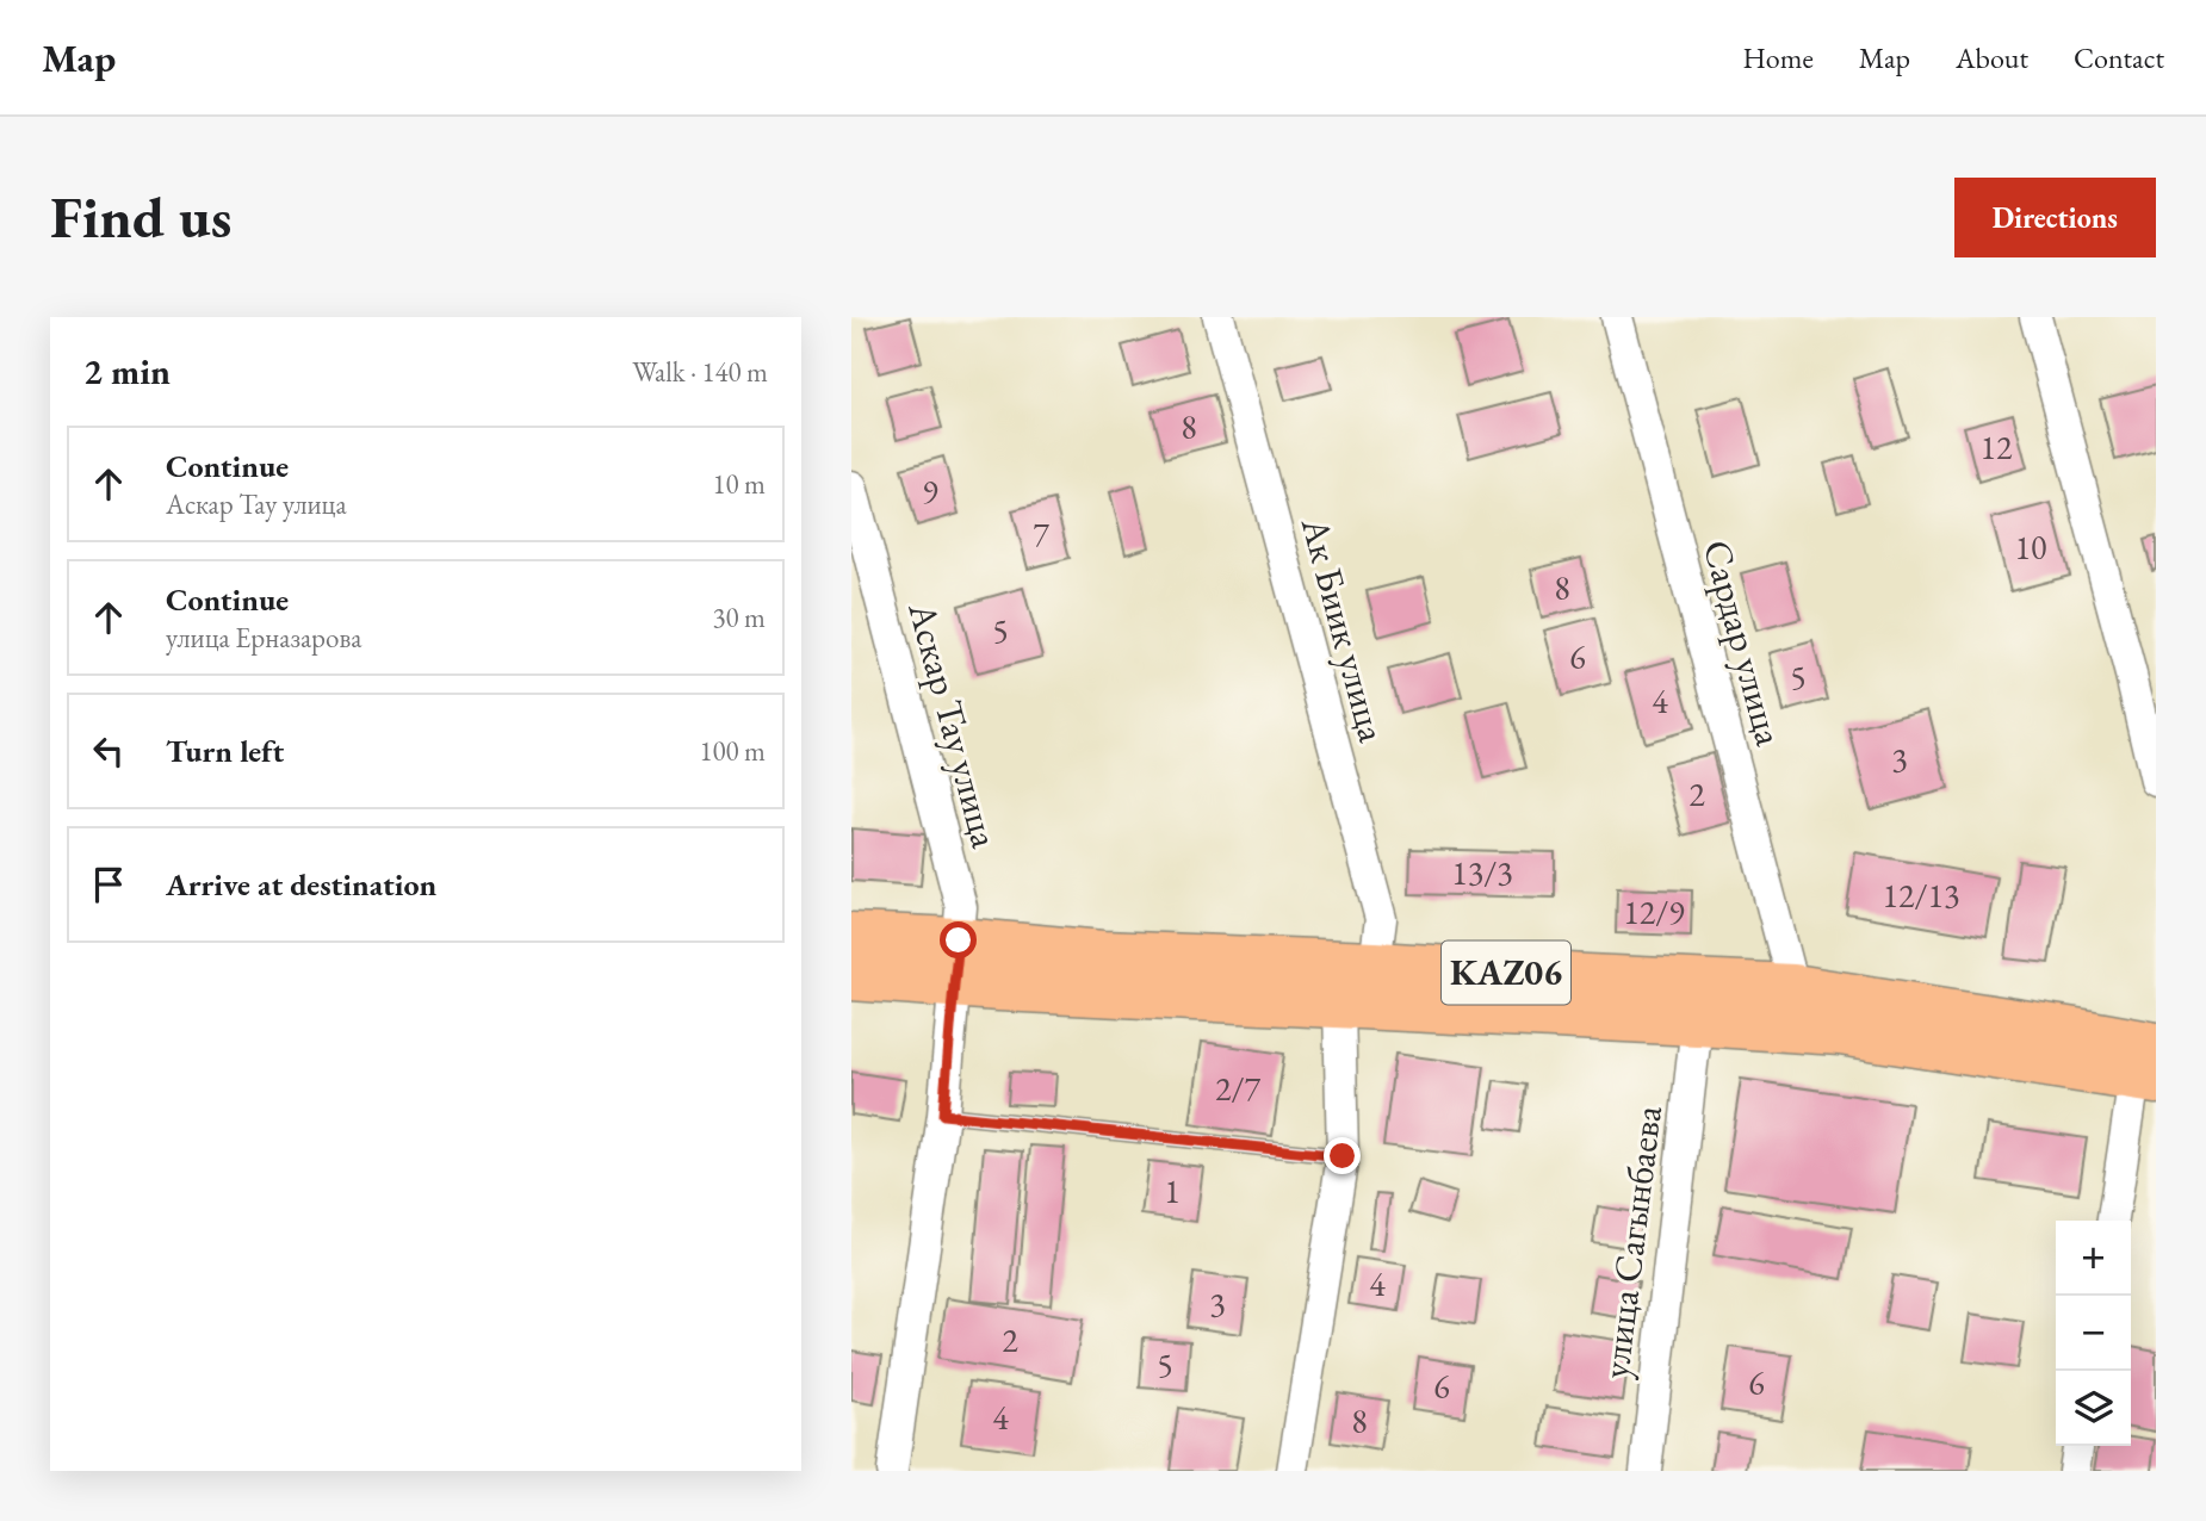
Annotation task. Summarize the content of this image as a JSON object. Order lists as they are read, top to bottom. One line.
{"streets":{"highway":["KАZ06"],"street":["Ак Биик улица","Сардар улица","Аскар Тау улица","улица Сагынбаева"]},"crossings":[["Ак Биик улица","KАZ06"],["Сардар улица","KАZ06"],["Аскар Тау улица","KАZ06"],["KАZ06","улица Сагынбаева"]],"house_numbers":["8","12","9","7","10","8","5","6","5","4","3","2","13/3","12/13","12/9","2/7","1","4","3","2","5","6","6","4","8"],"page":{"header":"Map","nav":["Home","Map","About","Contact"],"buttons":"Directions","title":"Find us","heading":["2 min","Walk · 140 m"],"list":[["Continue","Аскар Тау улица","10 m"],["Continue","улица Ерназарова","30 m"],["Turn left","100 m"],"Arrive at destination"],"map_buttons":["+","−"]}}
